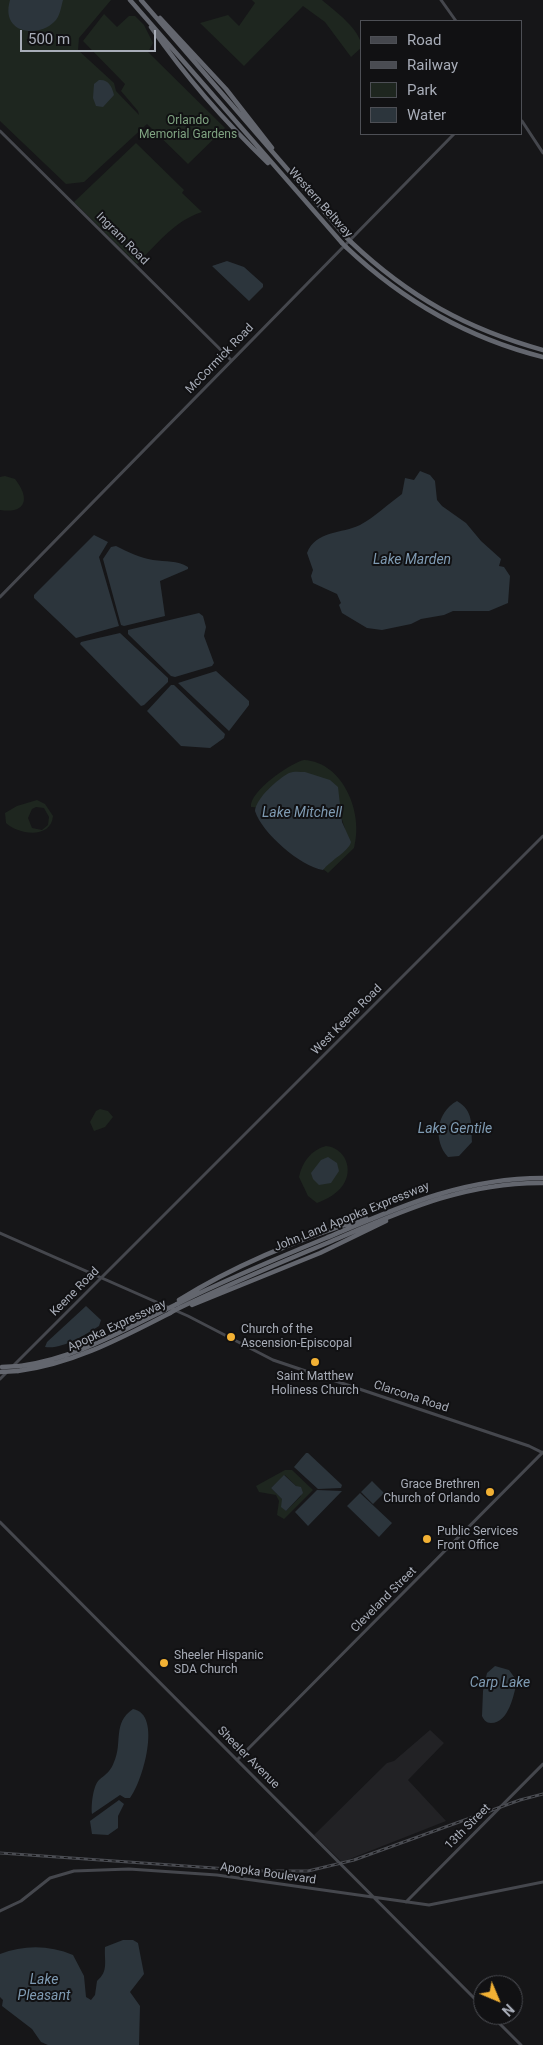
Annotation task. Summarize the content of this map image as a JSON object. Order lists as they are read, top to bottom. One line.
{"streets":{"highway":["Western Beltway","John Land Apopka Expressway","Apopka Expressway"],"street":["Ingram Road","McCormick Road","West Keene Road","Keene Road","Clarcona Road","Cleveland Street","Sheeler Avenue","13th Street","Apopka Boulevard"]},"crossings":[["Ingram Road","McCormick Road"],["West Keene Road","Keene Road"],["John Land Apopka Expressway","Apopka Expressway"],["Keene Road","Clarcona Road"],["Clarcona Road","Cleveland Street"],["Cleveland Street","Sheeler Avenue"],["Sheeler Avenue","Apopka Boulevard"],["13th Street","Apopka Boulevard"]],"water":["Lake Marden","Lake Mitchell","Lake Gentile","Carp Lake","Lake Pleasant"],"parks":["Orlando Memorial Gardens"],"places":["Church of the Ascension-Episcopal","Saint Matthew Holiness Church","Grace Brethren Church of Orlando","Public Services Front Office","Sheeler Hispanic SDA Church"],"legend":["Road","Railway","Park","Water"],"scale_bar":"500 m","north":"bottom right"}
